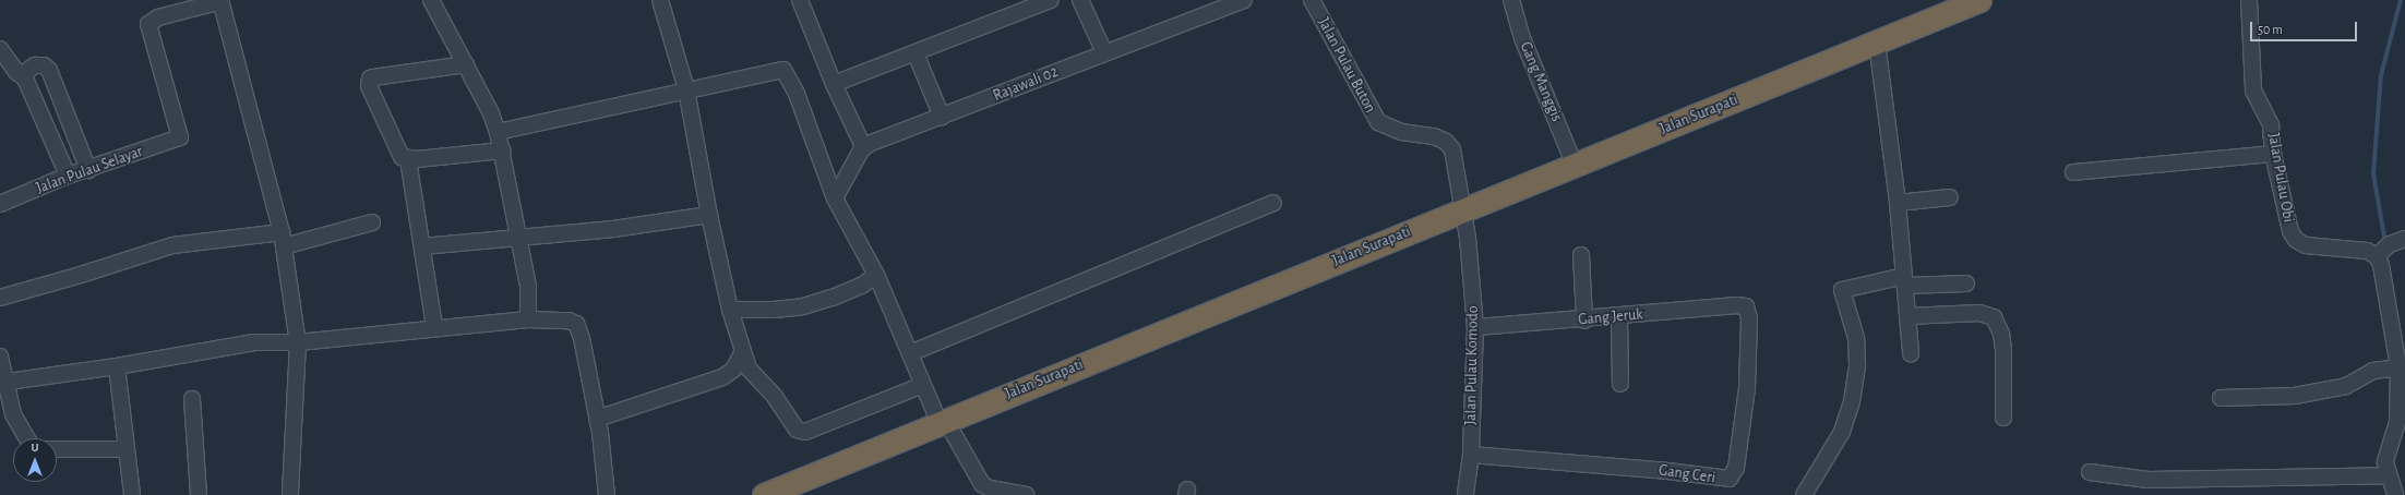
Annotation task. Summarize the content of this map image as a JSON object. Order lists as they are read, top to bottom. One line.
{"streets":{"highway":["Jalan Surapati"],"street":["Jalan Pulau Buton","Gang Manggis","Rajawali 02","Jalan Pulau Selayar","Jalan Pulau Obi","Gang Jeruk","Jalan Pulau Komodo","Gang Ceri"]},"crossings":[["Jalan Pulau Buton","Jalan Surapati"],["Jalan Pulau Buton","Jalan Pulau Komodo"],["Gang Manggis","Jalan Surapati"],["Jalan Surapati","Jalan Pulau Komodo"],["Gang Jeruk","Jalan Pulau Komodo"],["Gang Jeruk","Gang Ceri"],["Jalan Pulau Komodo","Gang Ceri"]],"scale_bar":"50 m","north":"top"}
